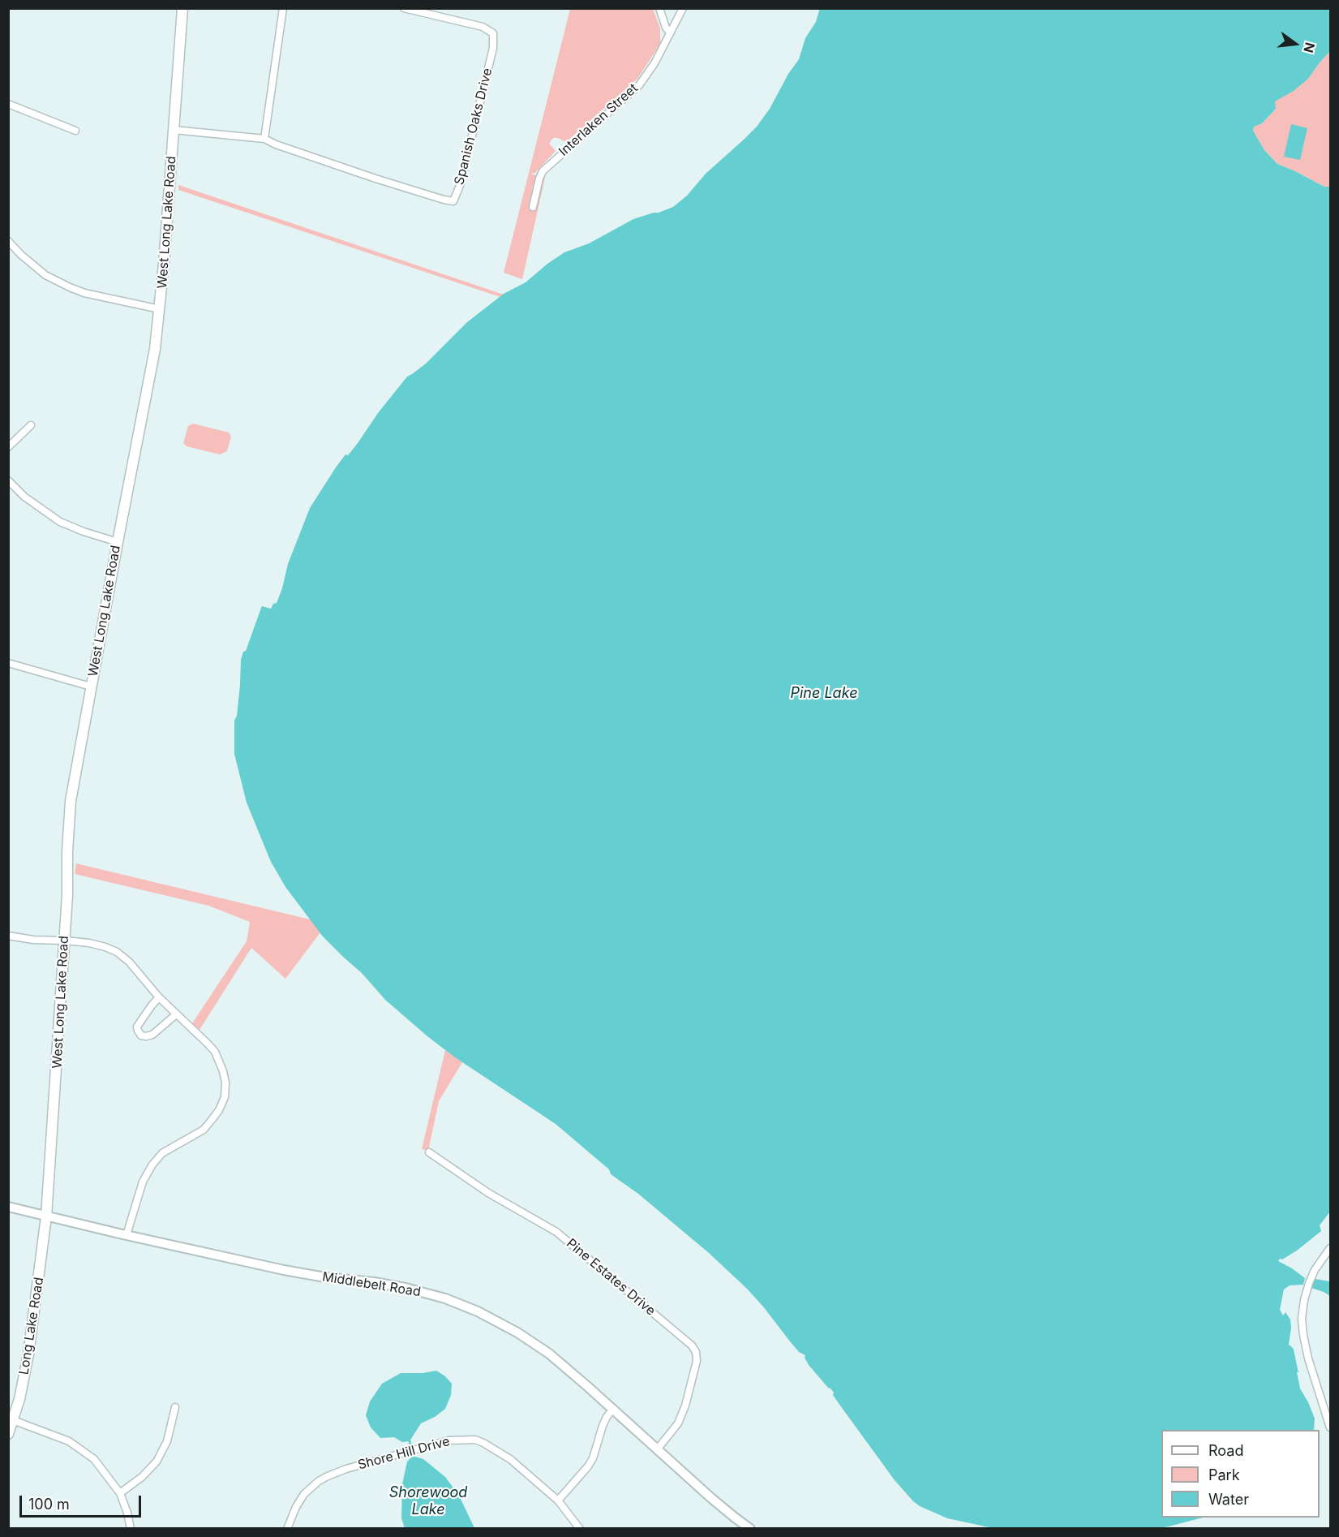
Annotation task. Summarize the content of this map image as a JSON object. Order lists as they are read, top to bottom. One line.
{"streets":{"main road":["West Long Lake Road","Long Lake Road"],"street":["Interlaken Street","Spanish Oaks Drive","Pine Estates Drive","Middlebelt Road","Shore Hill Drive"]},"crossings":[["Spanish Oaks Drive","West Long Lake Road"],["West Long Lake Road","Middlebelt Road"],["West Long Lake Road","Long Lake Road"],["Pine Estates Drive","Middlebelt Road"],["Middlebelt Road","Long Lake Road"]],"water":["Pine Lake","Shorewood Lake"],"legend":["Road","Park","Water"],"scale_bar":"100 m","north":"right"}
